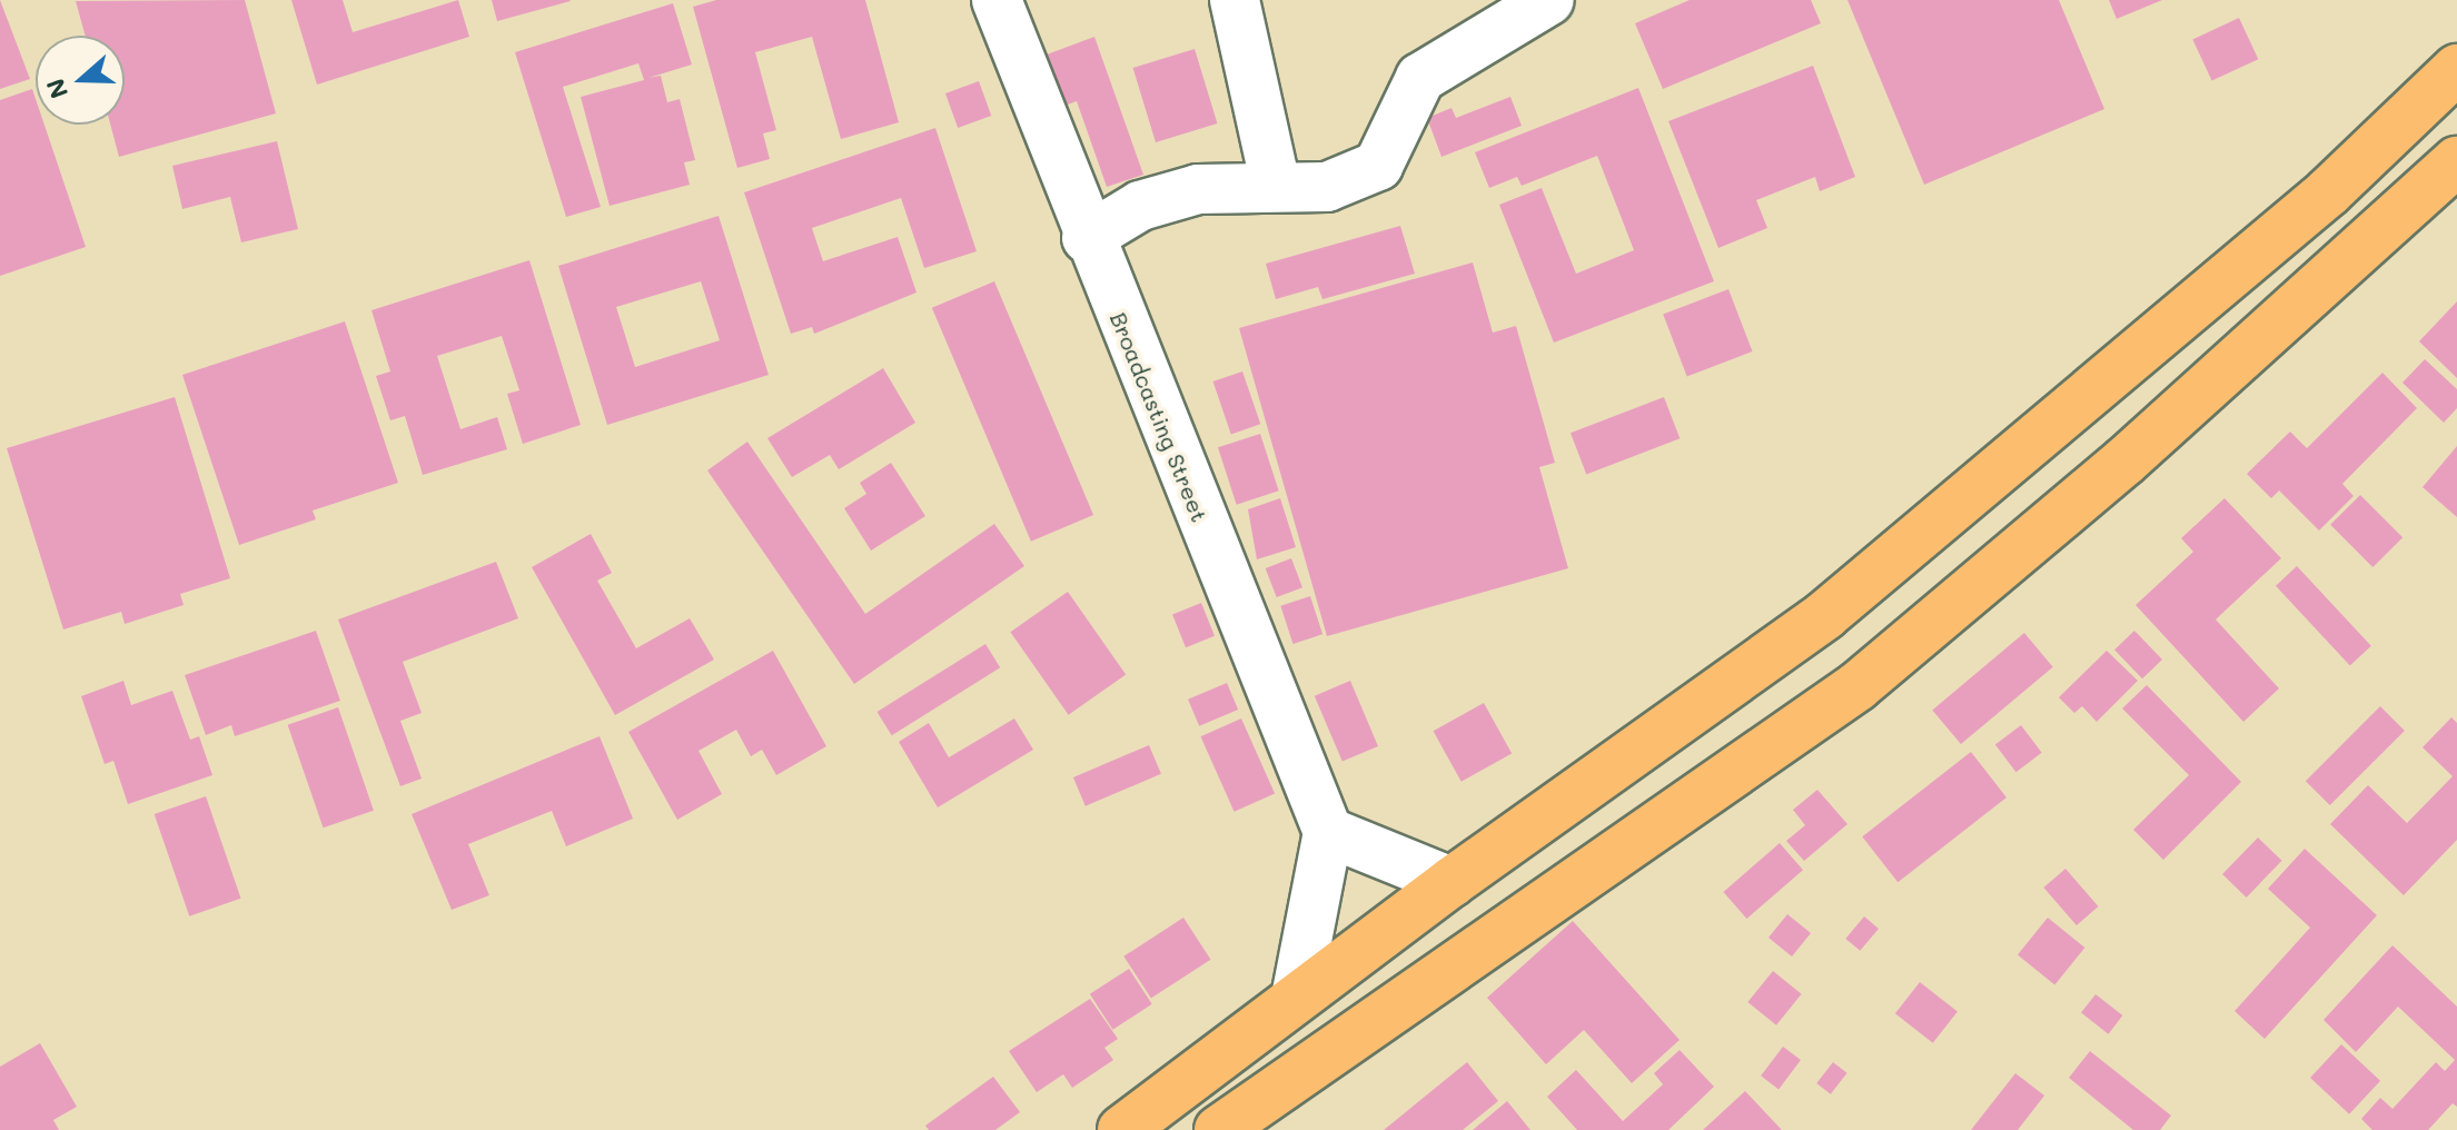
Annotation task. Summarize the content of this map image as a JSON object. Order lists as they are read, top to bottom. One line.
{"streets":{"street":["Broadcasting Street"]},"north":"left"}
